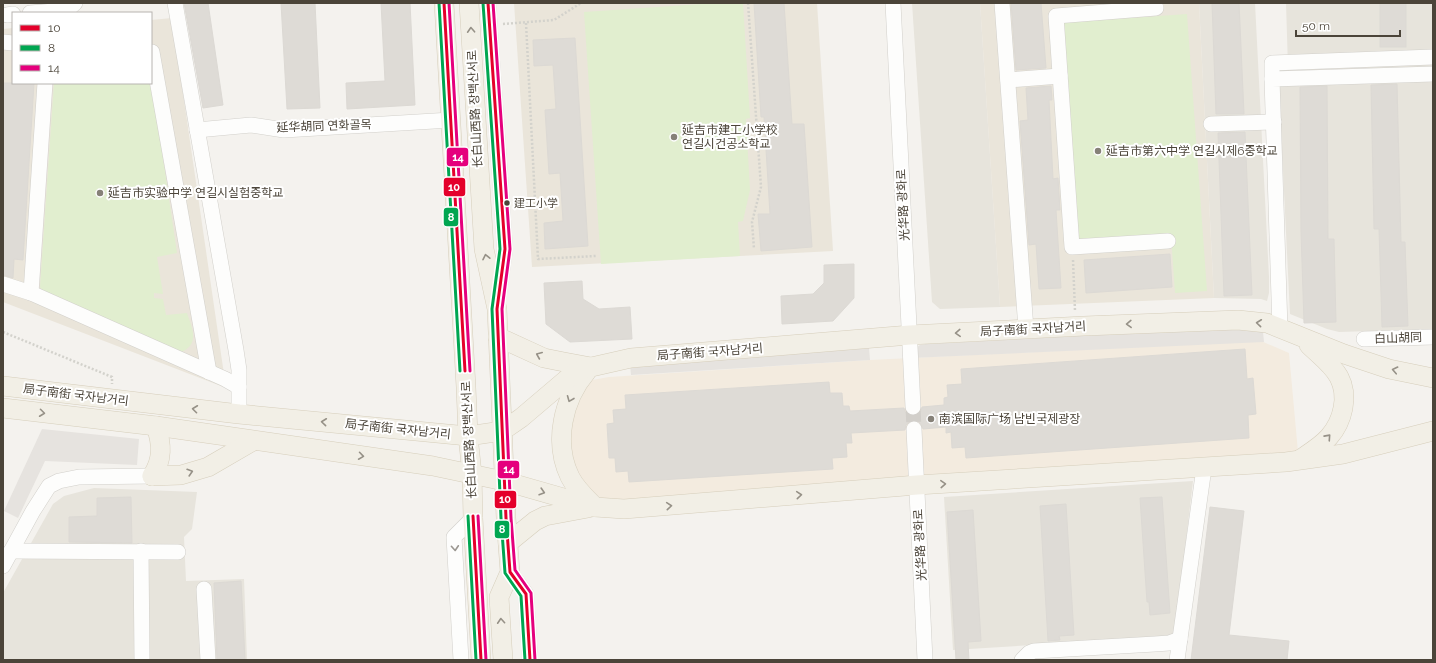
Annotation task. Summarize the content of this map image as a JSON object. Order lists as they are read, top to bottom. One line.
{"streets":{"main road":["长白山西路 장백산서로","局子南街 국자남거리"],"street":["延华胡同 연화골목","光华路 광화로","白山胡同"]},"crossings":[["长白山西路 장백산서로","延华胡同 연화골목"],["长白山西路 장백산서로","局子南街 국자남거리"],["光华路 광화로","局子南街 국자남거리"]],"places":["延吉市建工小学校 연길시건공소학교","延吉市第六中学 연길시제6중학교","延吉市实验中学 연길시실험중학교","建工小学","南滨国际广场 남빈국제광장"],"lines":["transit line 10","transit line 8","transit line 14"],"legend":["10","8","14"],"scale_bar":"50 m"}
